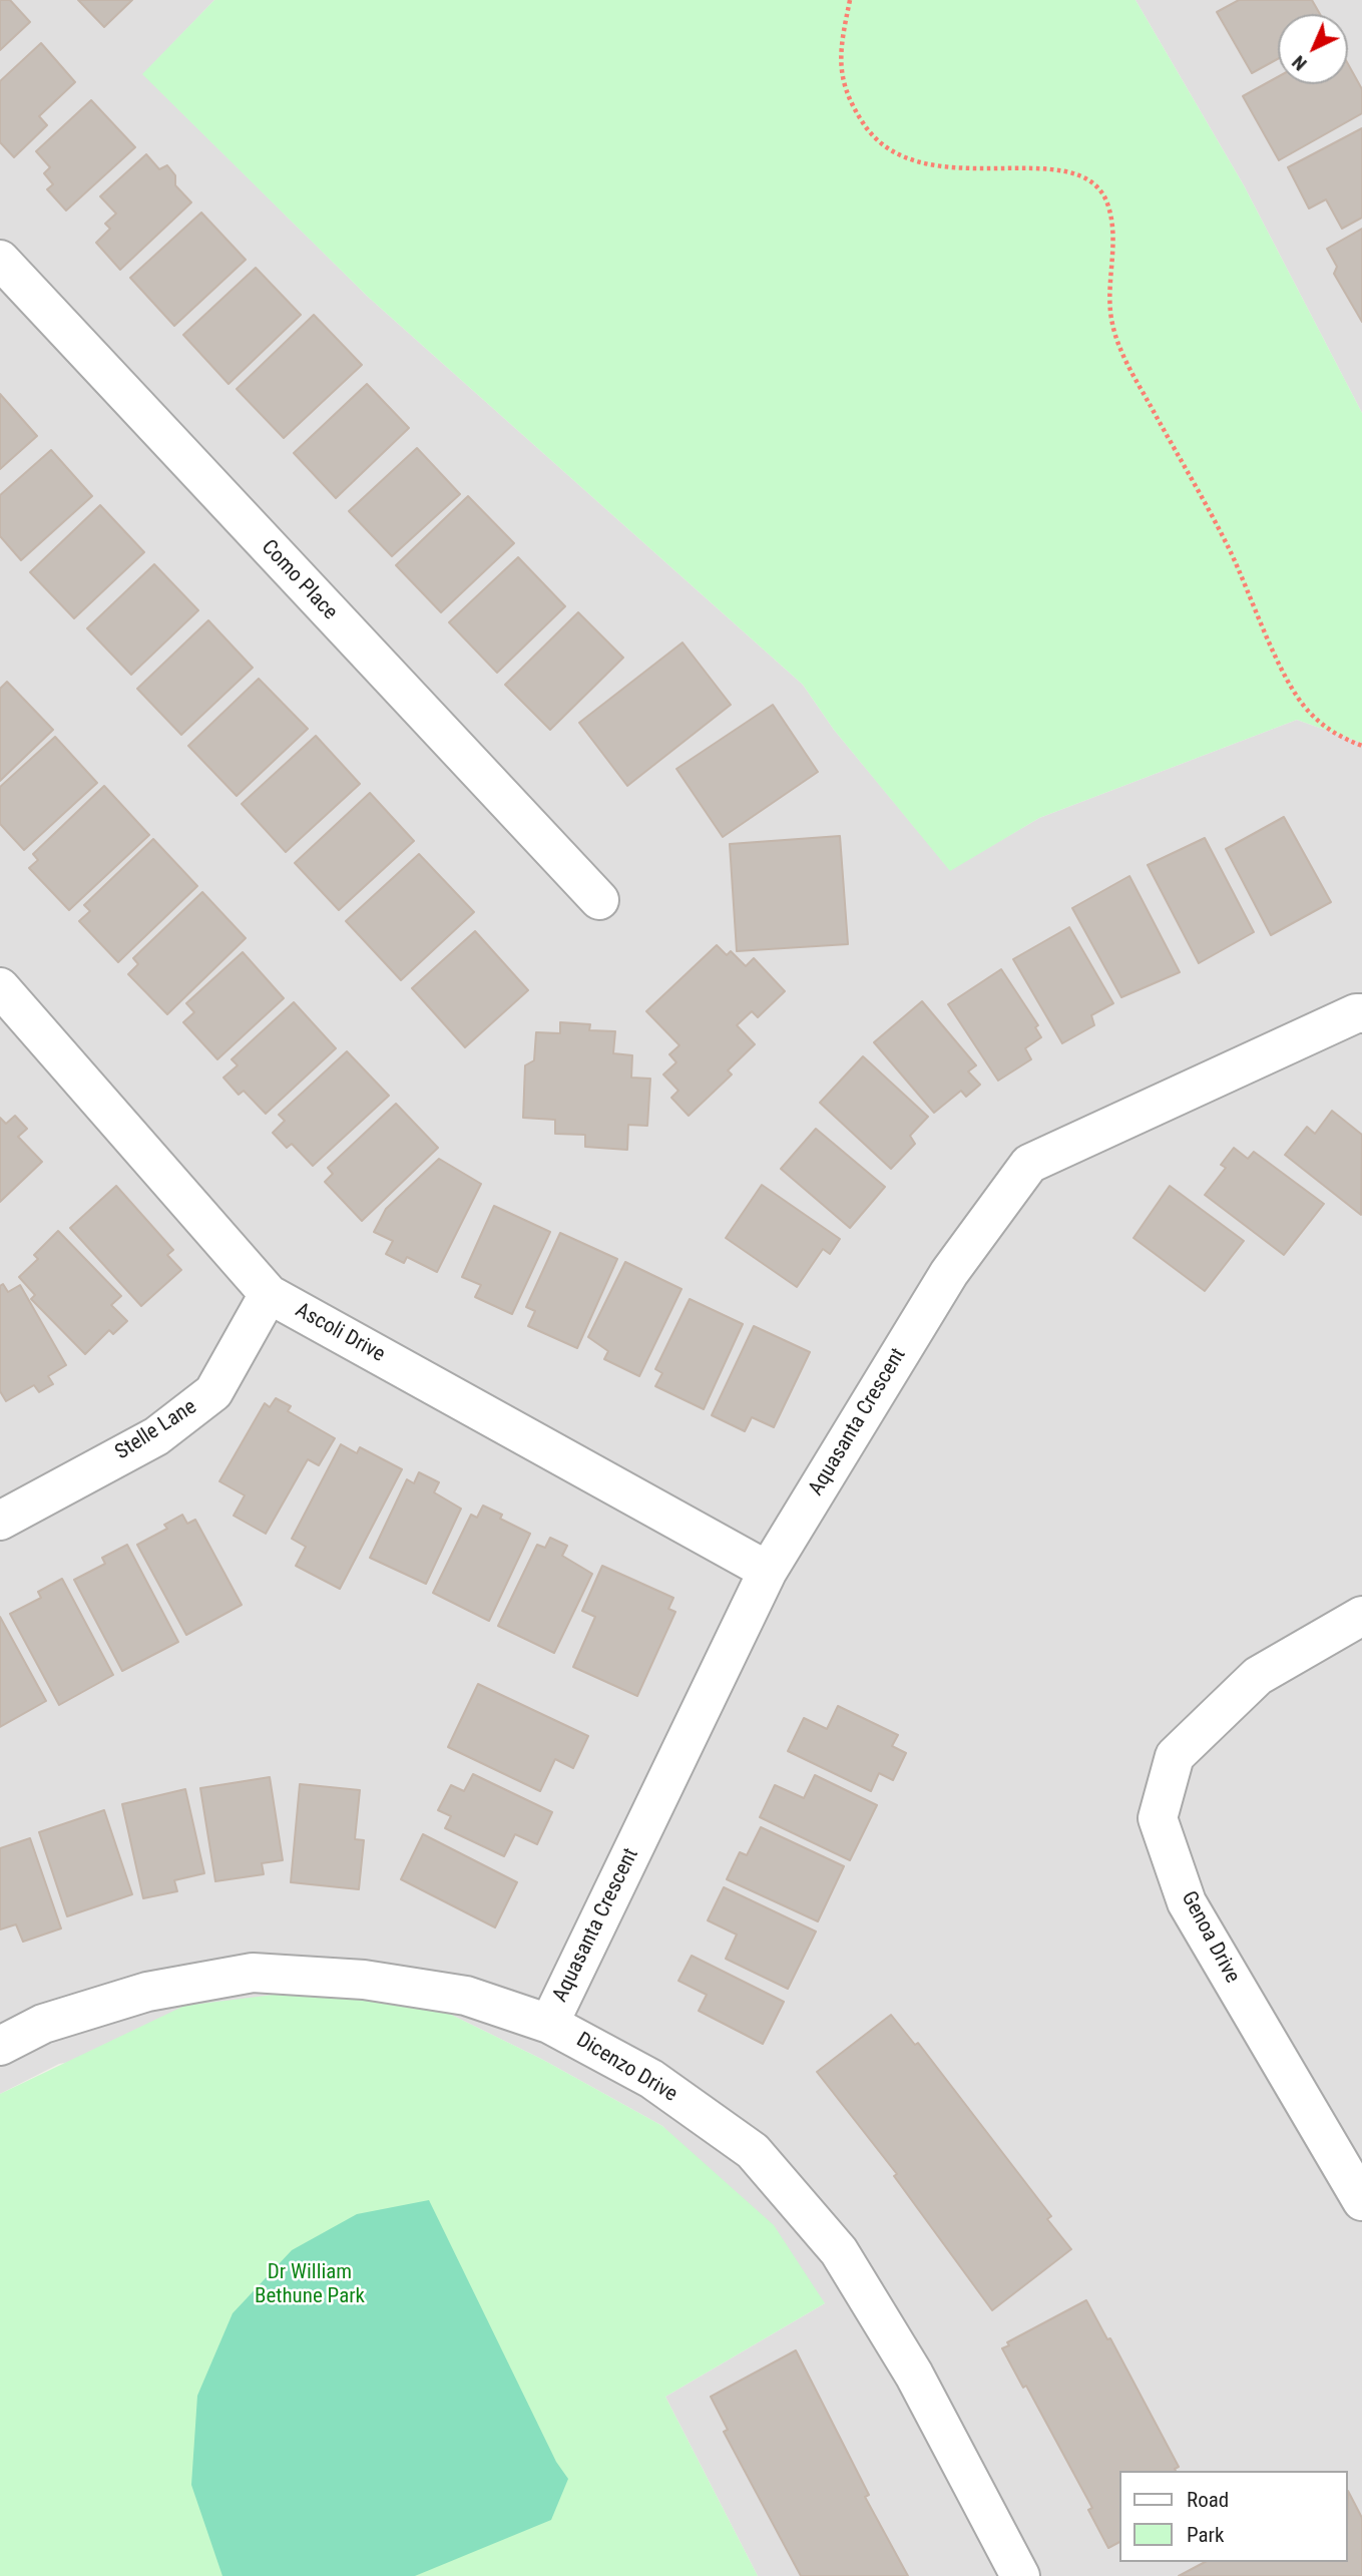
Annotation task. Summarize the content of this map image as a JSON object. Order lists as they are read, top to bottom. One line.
{"streets":{"street":["Como Place","Ascoli Drive","Aquasanta Crescent","Stelle Lane","Genoa Drive","Dicenzo Drive"]},"crossings":[["Ascoli Drive","Aquasanta Crescent"],["Ascoli Drive","Stelle Lane"],["Aquasanta Crescent","Dicenzo Drive"]],"parks":["Dr William Bethune Park"],"legend":["Road","Park"],"north":"bottom left"}
